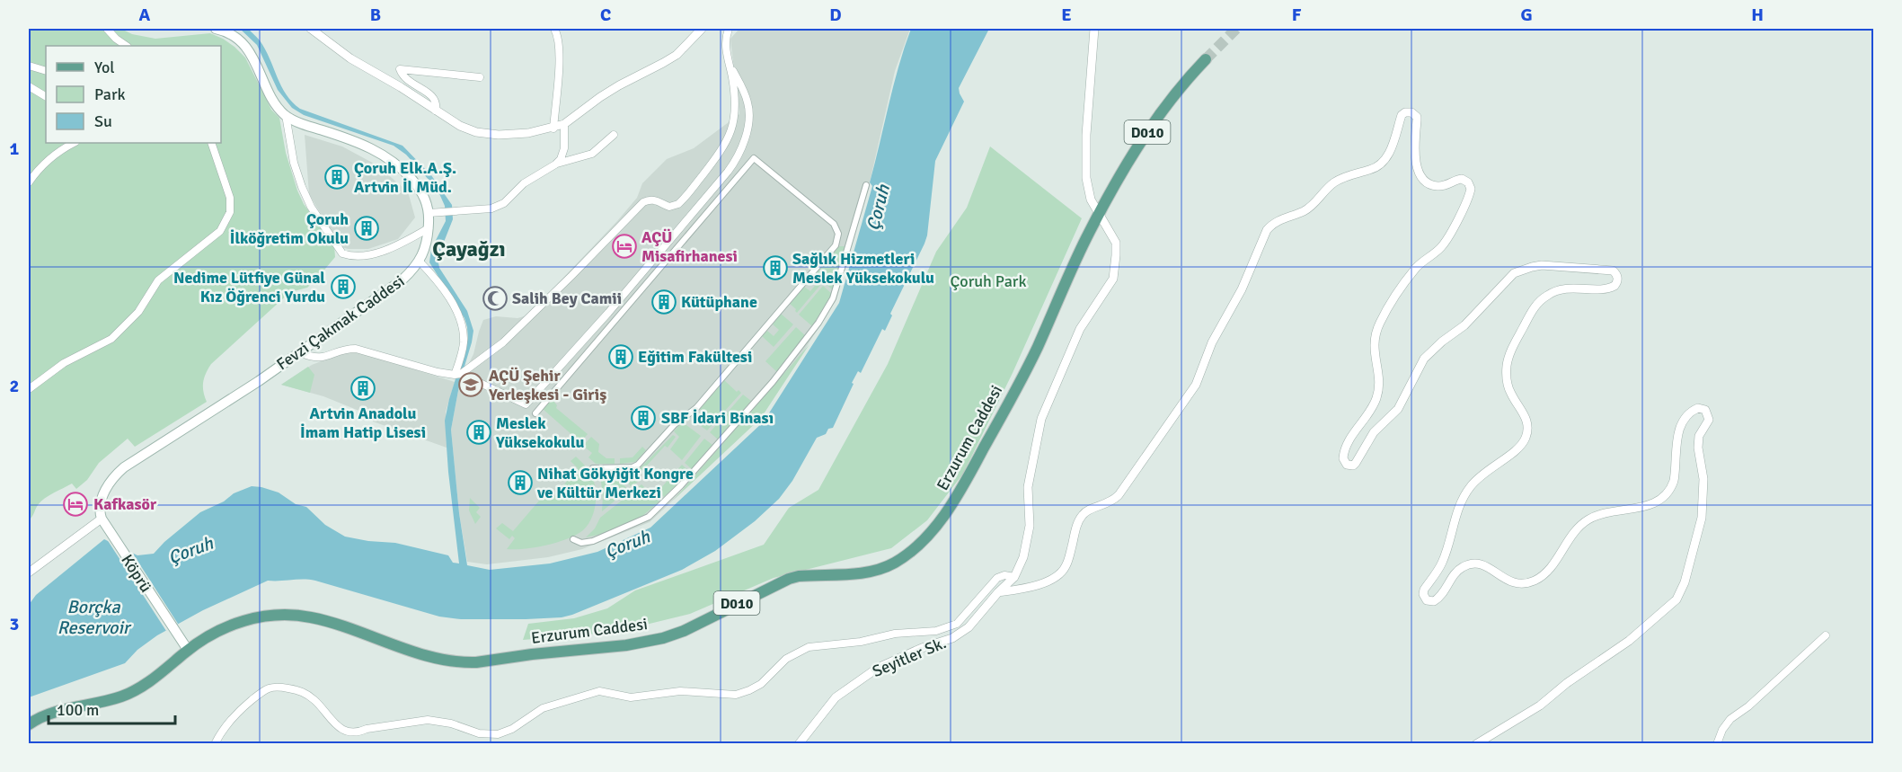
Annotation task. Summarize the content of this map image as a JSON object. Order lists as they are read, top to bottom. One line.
{"streets":{"main road":["D010","Fevzi Çakmak Caddesi","Erzurum Caddesi","Köprü"],"street":["Seyitler Sk."]},"crossings":[["D010","Erzurum Caddesi"],["Fevzi Çakmak Caddesi","Köprü"],["Erzurum Caddesi","Köprü"]],"districts":["Çayağzı"],"water":["Çoruh","Borçka Reservoir"],"parks":["Çoruh Park"],"places":{"building":["Çoruh Elk.A.Ş. Artvin İl Müd.","Çoruh İlköğretim Okulu","Sağlık Hizmetleri Meslek Yüksekokulu","Nedime Lütfiye Günal Kız Öğrenci Yurdu","Kütüphane","Eğitim Fakültesi","Artvin Anadolu İmam Hatip Lisesi","SBF İdari Binası","Meslek Yüksekokulu","Nihat Gökyiğit Kongre ve Kültür Merkezi"],"hotel":["AÇÜ Misafirhanesi","Kafkasör"],"mosque":["Salih Bey Camii"],"school or university":["AÇÜ Şehir Yerleşkesi - Giriş"]},"legend":["Yol","Park","Su"],"scale_bar":"100 m","grid":{"columns":["A","B","C","D","E","F","G","H"],"rows":["1","2","3"]}}
